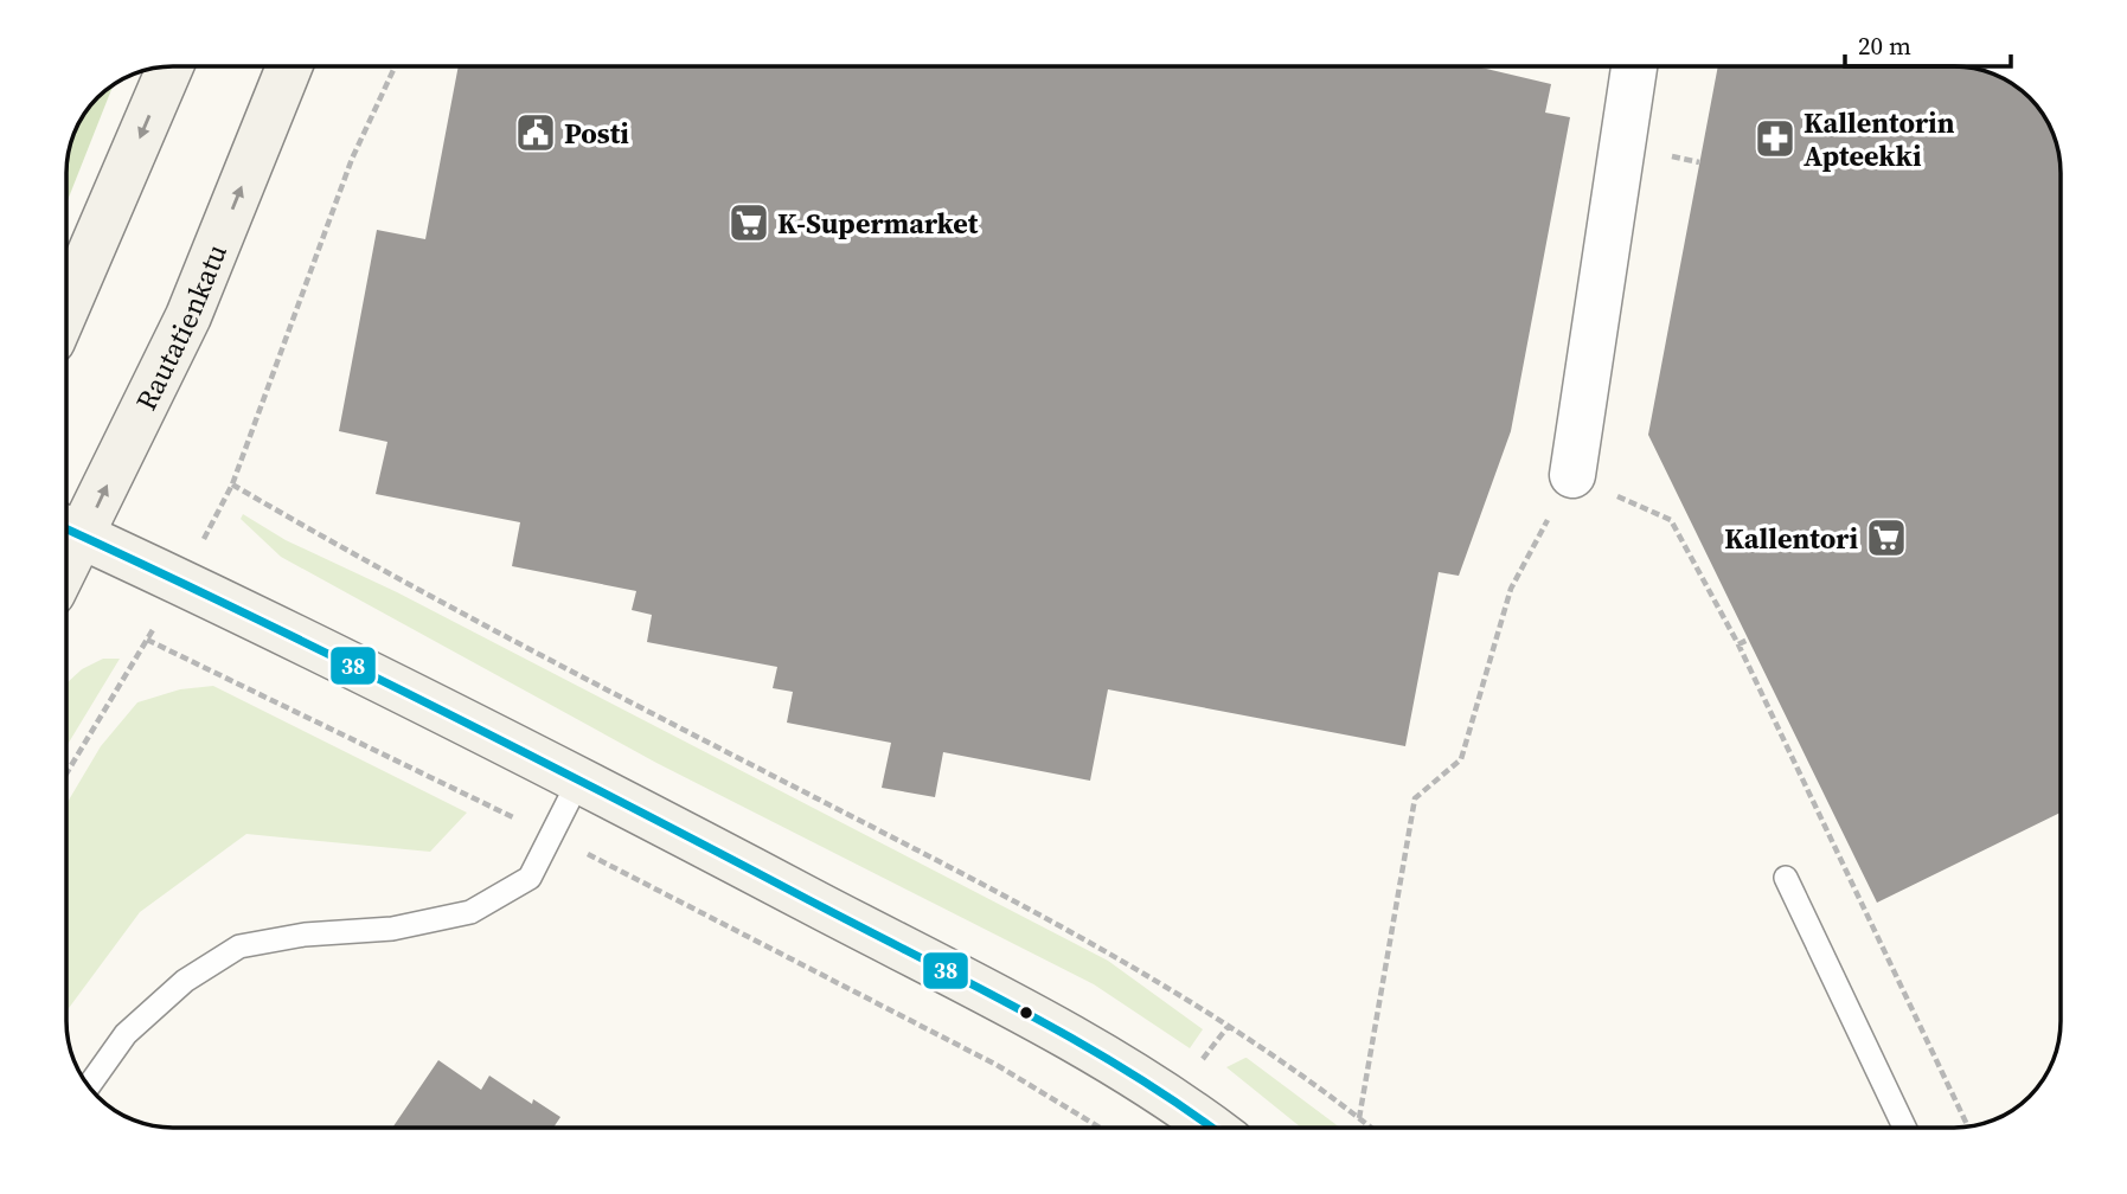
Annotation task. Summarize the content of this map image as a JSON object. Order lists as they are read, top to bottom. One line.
{"streets":{"main road":["Rautatienkatu"]},"places":{"public building":["Posti"],"pharmacy":["Kallentorin Apteekki"],"supermarket":["K-Supermarket","Kallentori"]},"lines":["transit line 38"],"scale_bar":"20 m"}
